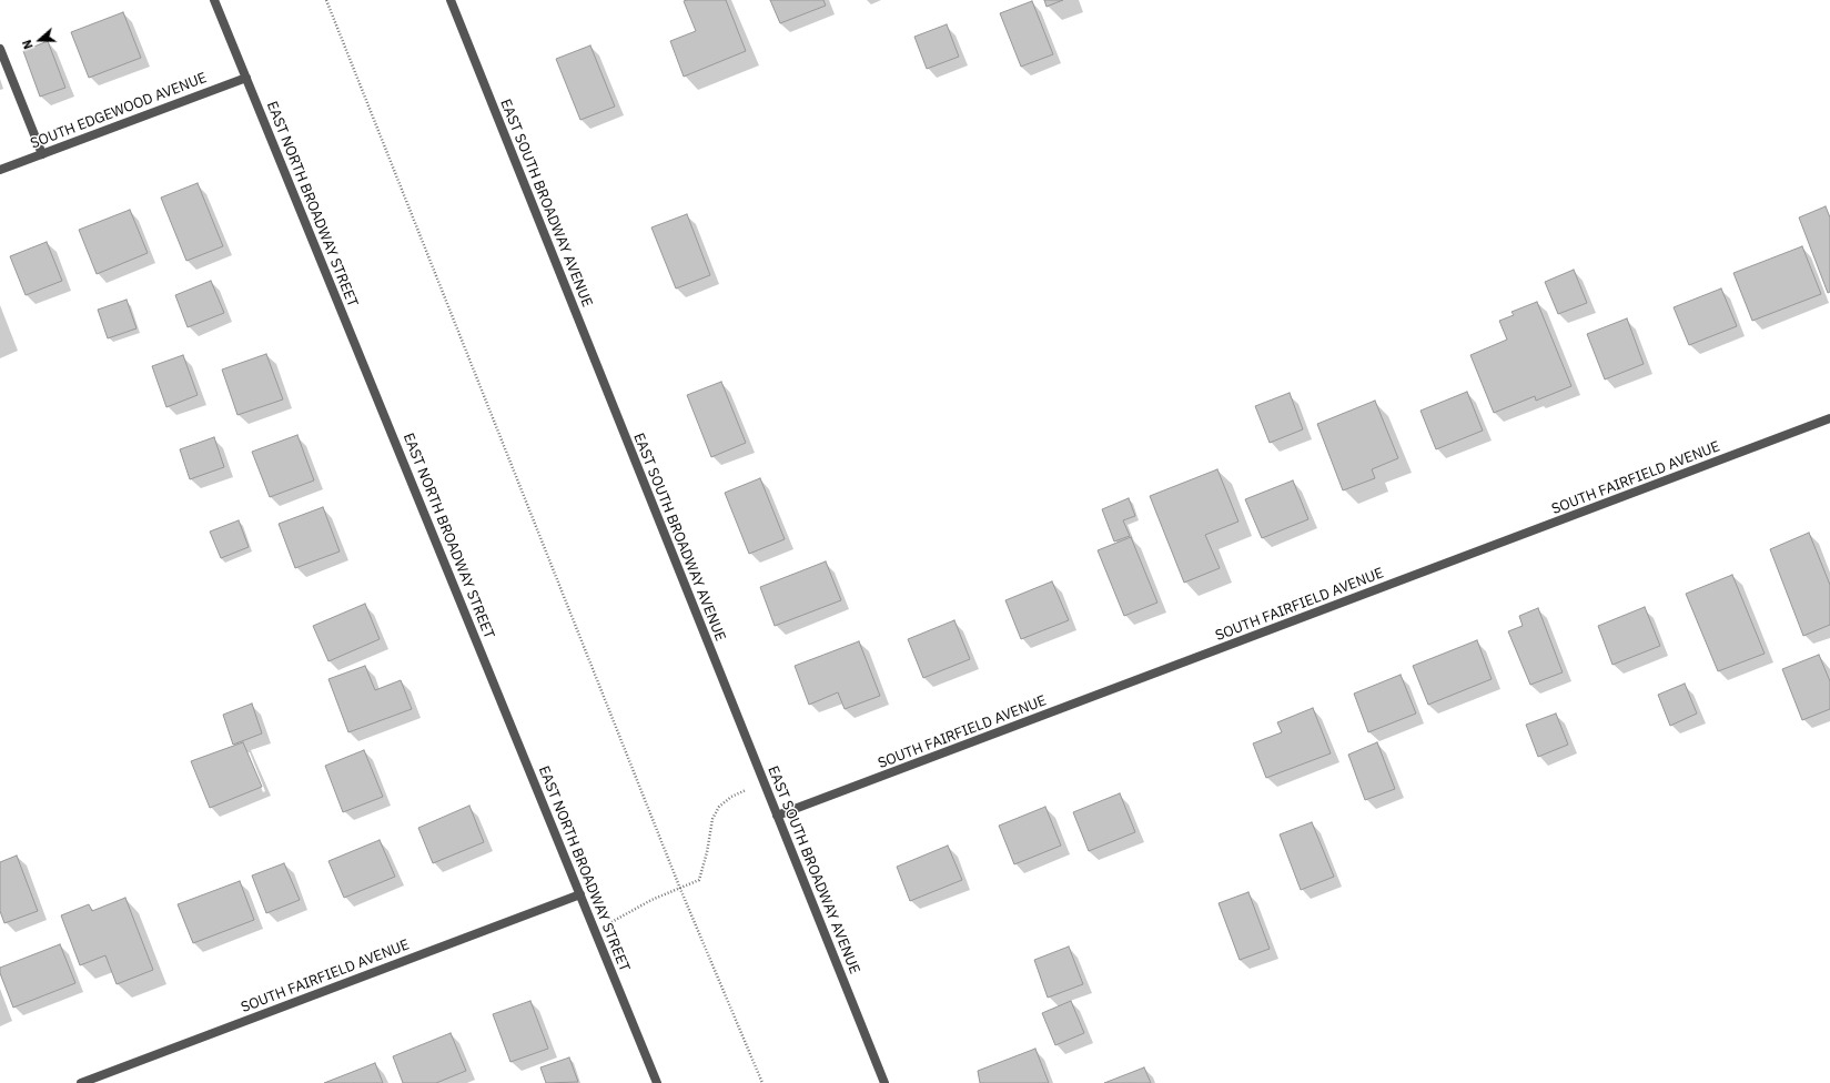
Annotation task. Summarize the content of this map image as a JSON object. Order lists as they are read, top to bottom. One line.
{"streets":{"street":["SOUTH EDGEWOOD AVENUE","EAST SOUTH BROADWAY AVENUE","EAST NORTH BROADWAY STREET","SOUTH FAIRFIELD AVENUE"]},"crossings":[["SOUTH EDGEWOOD AVENUE","EAST NORTH BROADWAY STREET"],["EAST SOUTH BROADWAY AVENUE","SOUTH FAIRFIELD AVENUE"],["EAST NORTH BROADWAY STREET","SOUTH FAIRFIELD AVENUE"]],"north":"left"}
